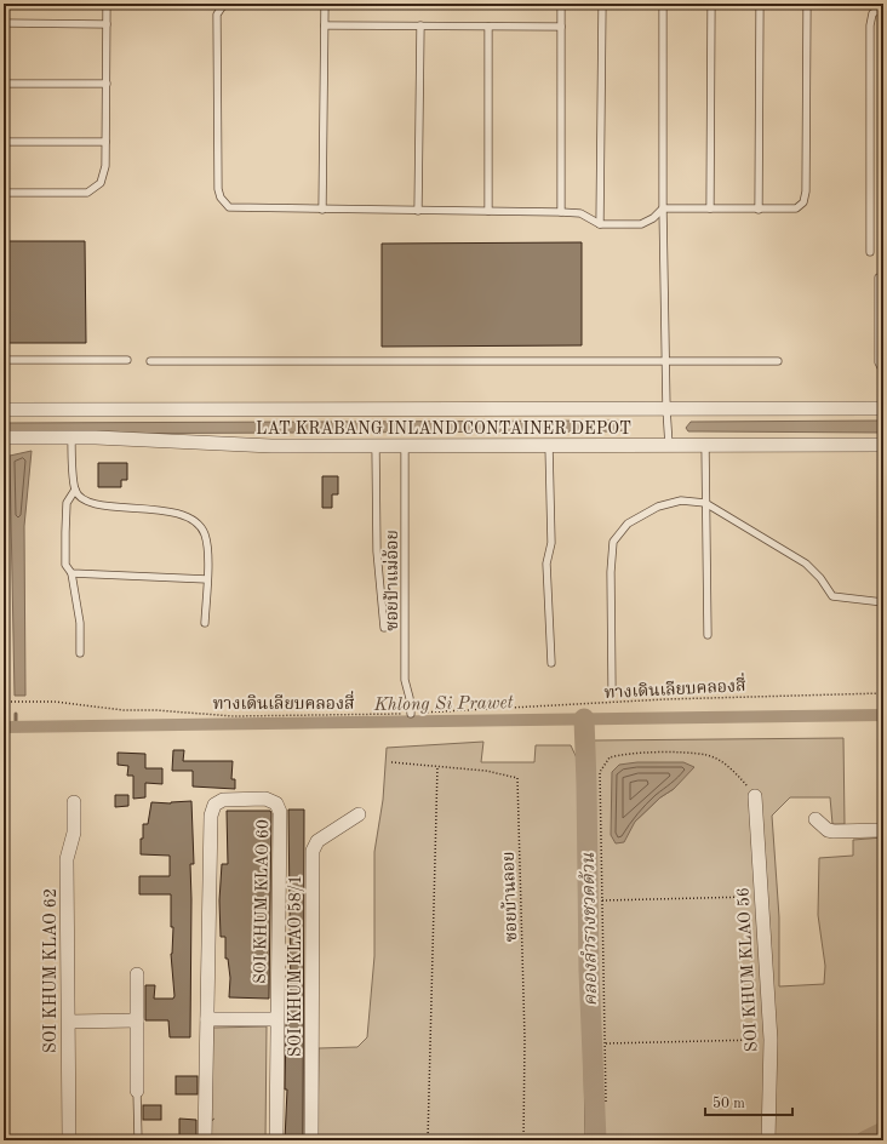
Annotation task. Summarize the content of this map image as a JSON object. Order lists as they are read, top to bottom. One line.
{"streets":{"street":["LAT KRABANG INLAND CONTAINER DEPOT","SOI KHUM KLAO 60","SOI KHUM KLAO 58/1","SOI KHUM KLAO 56","SOI KHUM KLAO 62"],"lane":["ซอยป้าแม่อ้อย"],"path":["ทางเดินเลียบคลองสี่","ซอยบ้านลอย"]},"crossings":[["LAT KRABANG INLAND CONTAINER DEPOT","ซอยป้าแม่อ้อย"],["ซอยป้าแม่อ้อย","ทางเดินเลียบคลองสี่"]],"water":["Khlong Si Prawet","คลองลำรางชวดด้วน"],"scale_bar":"50 m"}
